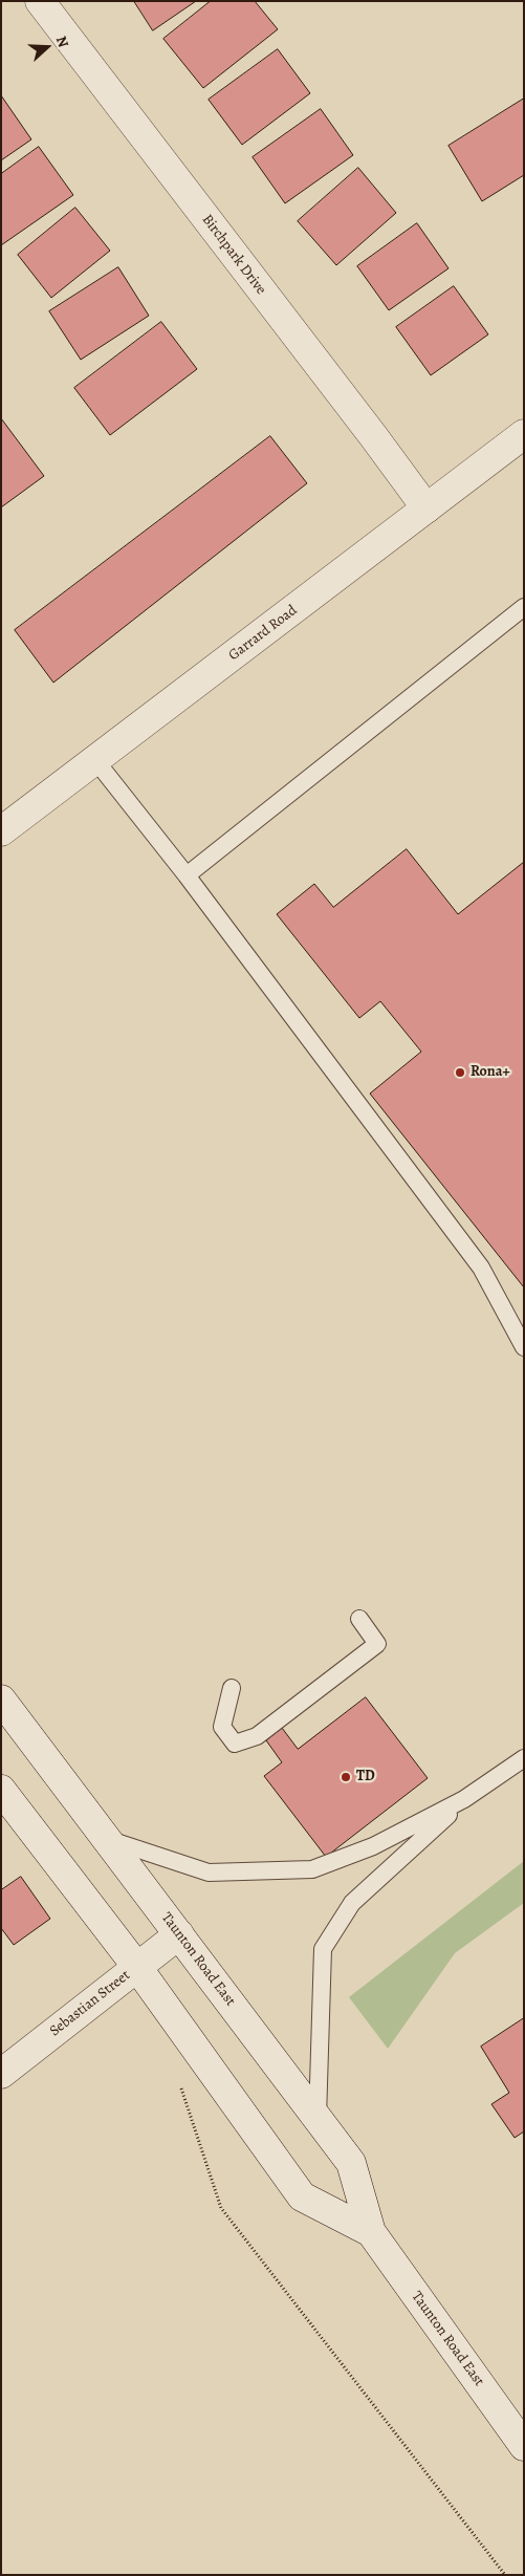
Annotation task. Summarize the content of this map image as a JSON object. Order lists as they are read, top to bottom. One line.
{"streets":{"street":["Birchpark Drive","Garrard Road","Taunton Road East","Sebastian Street"]},"crossings":[["Birchpark Drive","Garrard Road"],["Taunton Road East","Sebastian Street"]],"places":["Rona+","TD"],"north":"right"}
